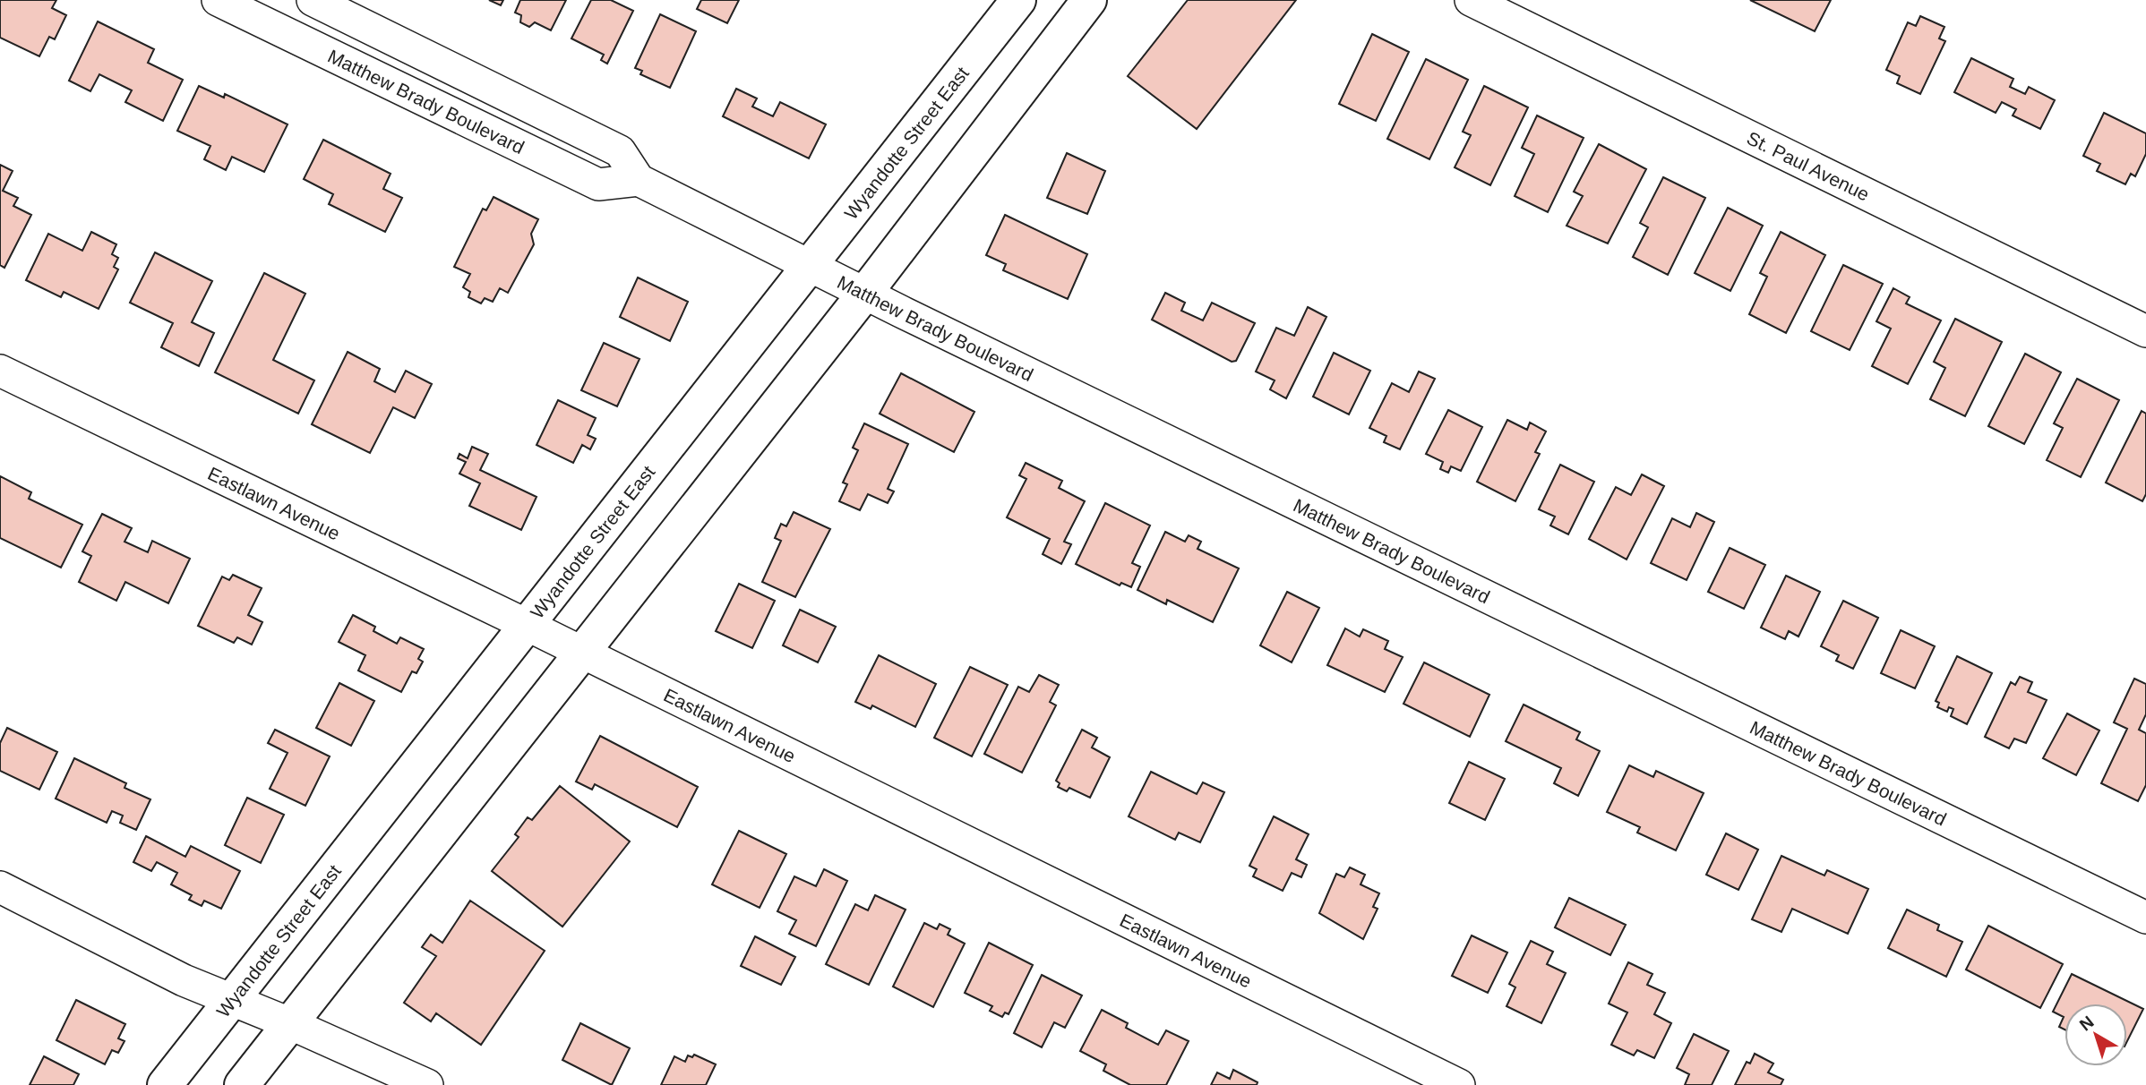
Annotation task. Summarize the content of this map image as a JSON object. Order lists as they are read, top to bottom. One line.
{"streets":{"main road":["Wyandotte Street East"],"street":["Matthew Brady Boulevard","St. Paul Avenue","Eastlawn Avenue"]},"crossings":[["Matthew Brady Boulevard","Wyandotte Street East"],["Wyandotte Street East","Eastlawn Avenue"]],"north":"top left"}
